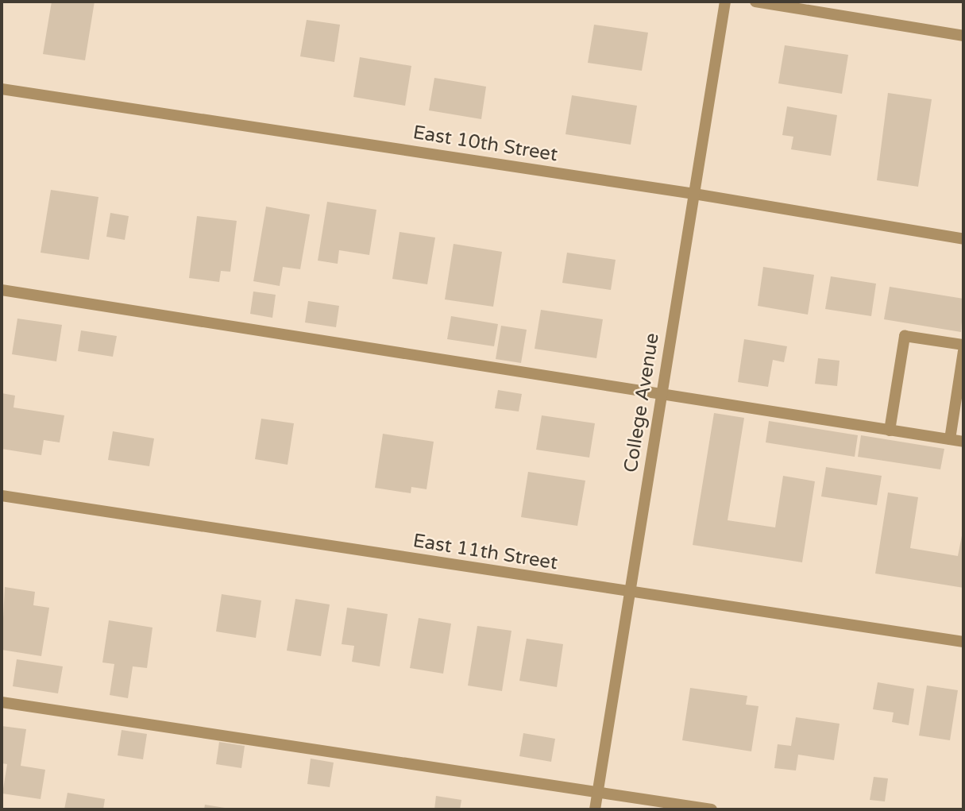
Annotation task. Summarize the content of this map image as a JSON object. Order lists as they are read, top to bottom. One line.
{"streets":{"street":["East 10th Street","College Avenue","East 11th Street"]},"crossings":[["East 10th Street","College Avenue"],["College Avenue","East 11th Street"]]}
